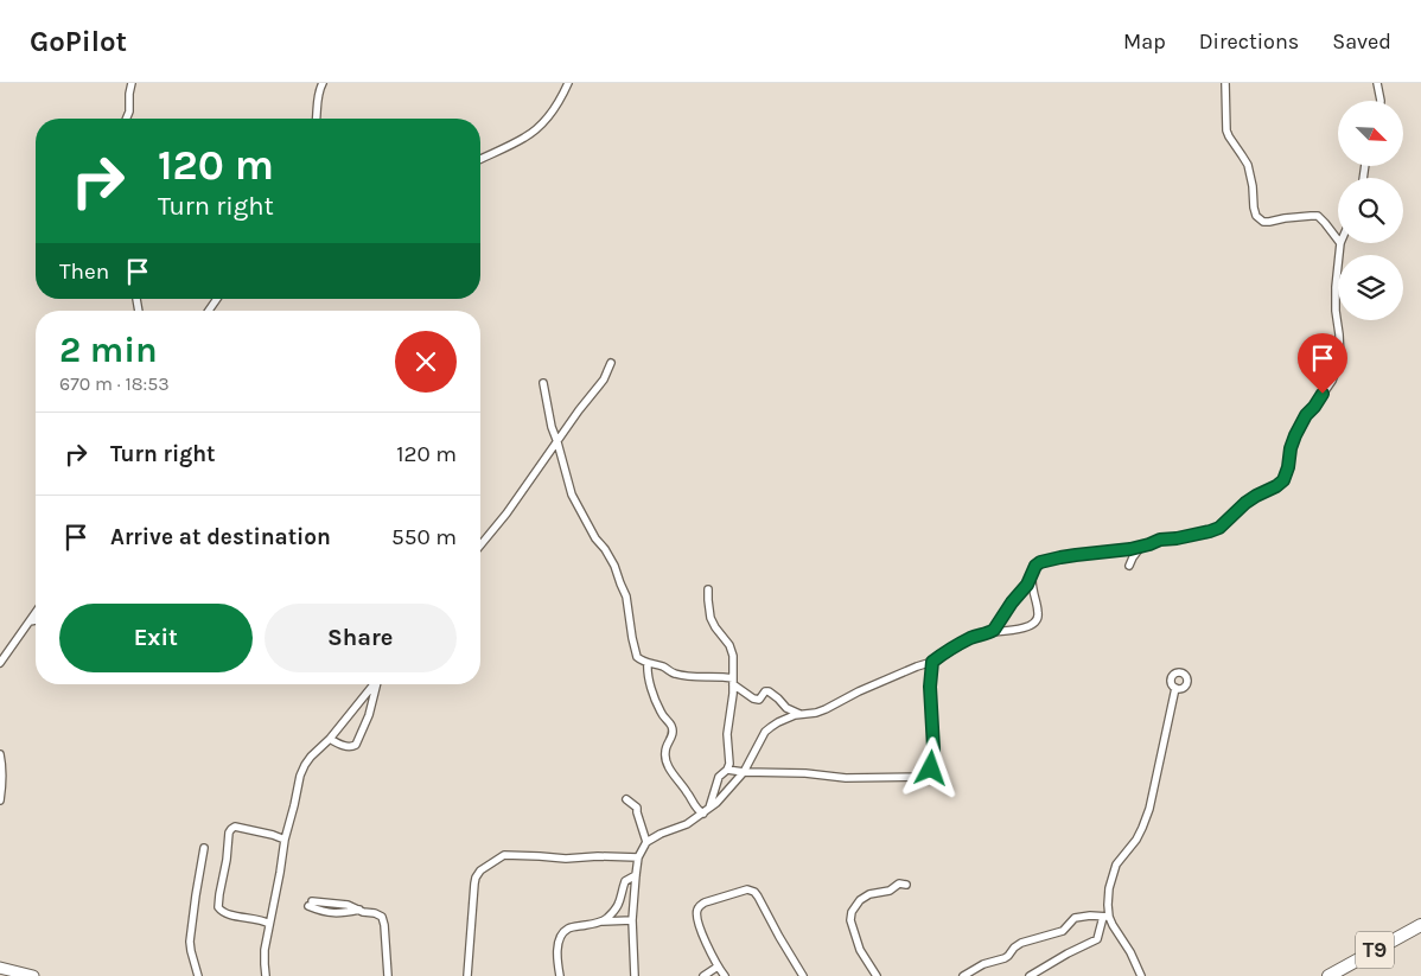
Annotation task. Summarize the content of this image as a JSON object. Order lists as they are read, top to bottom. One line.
{"streets":{"highway":["T9"]},"north":"bottom right","page":{"header":"GoPilot","nav":["Map","Directions","Saved"],"turn":["120 m","Turn right"],"then":"Then","heading":["2 min","670 m · 18:53"],"list":[{"name":"Turn right","value":"120 m"},{"name":"Arrive at destination","value":"550 m"}],"buttons":["Exit","Share"]}}
